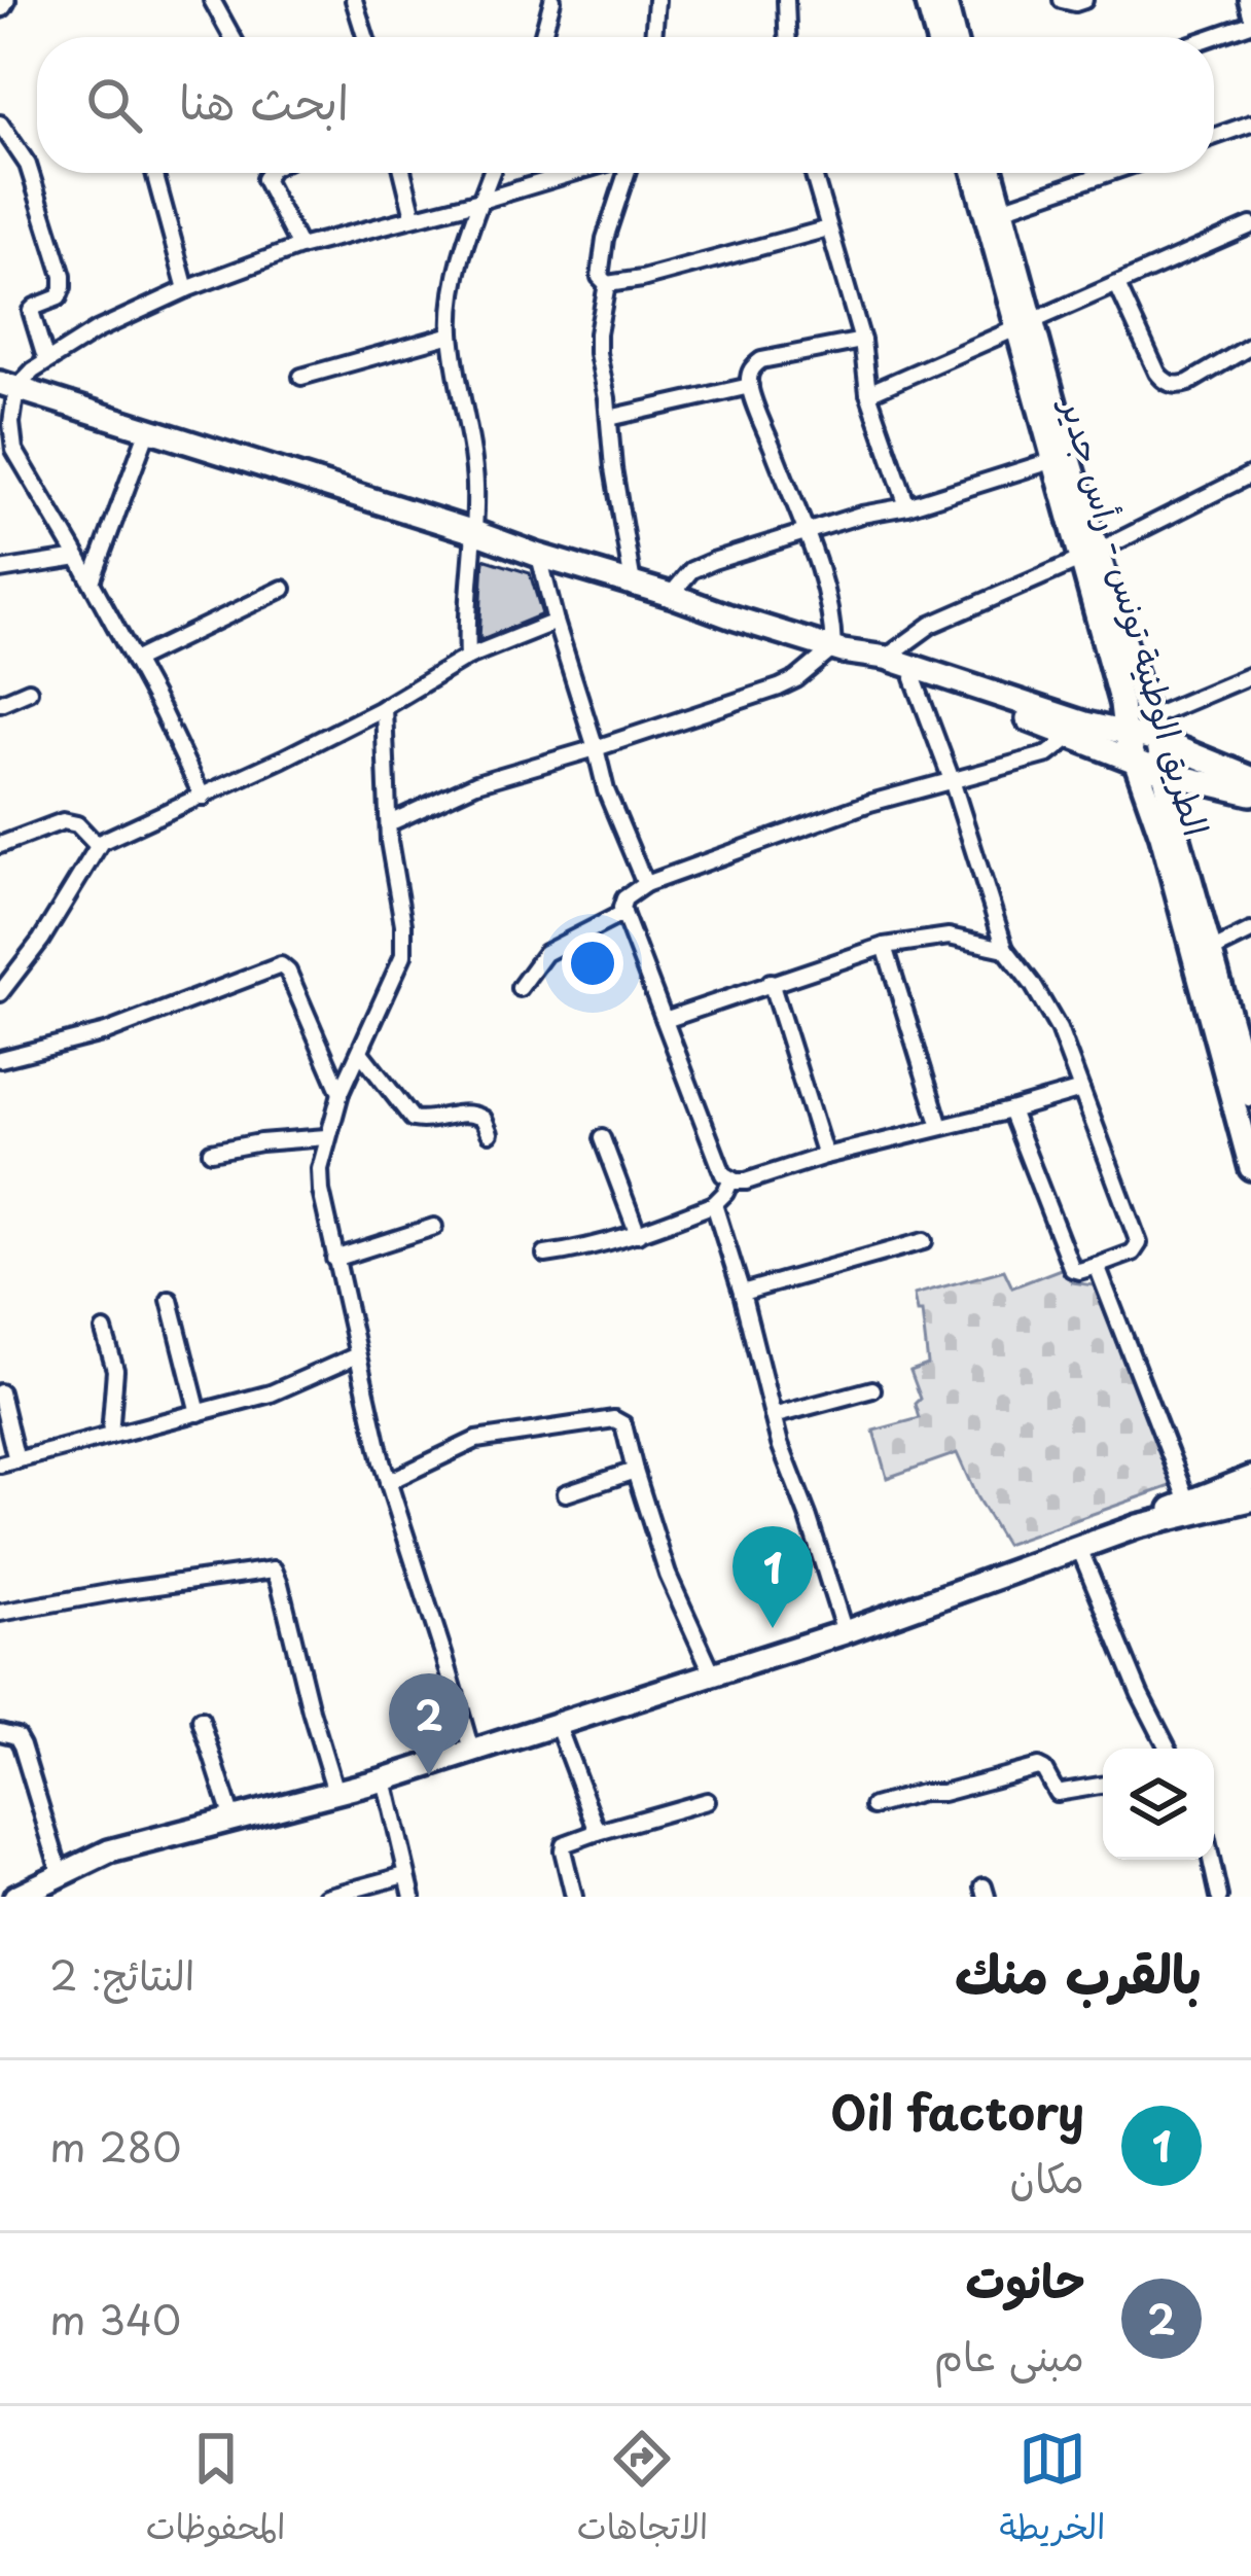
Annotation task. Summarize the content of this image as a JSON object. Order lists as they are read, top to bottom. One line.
{"streets":{"main road":["الطريق الوطنية تونس - رأس جدير"]},"page":{"search":"ابحث هنا","pins":["1","2"],"heading":["بالقرب منك","النتائج: 2"],"list":[{"mark":"1","name":"Oil factory","note":"مكان","value":"280 m"},{"mark":"2","name":"حانوت","note":"مبنى عام","value":"340 m"}],"nav":["الخريطة","الاتجاهات","المحفوظات"]}}
